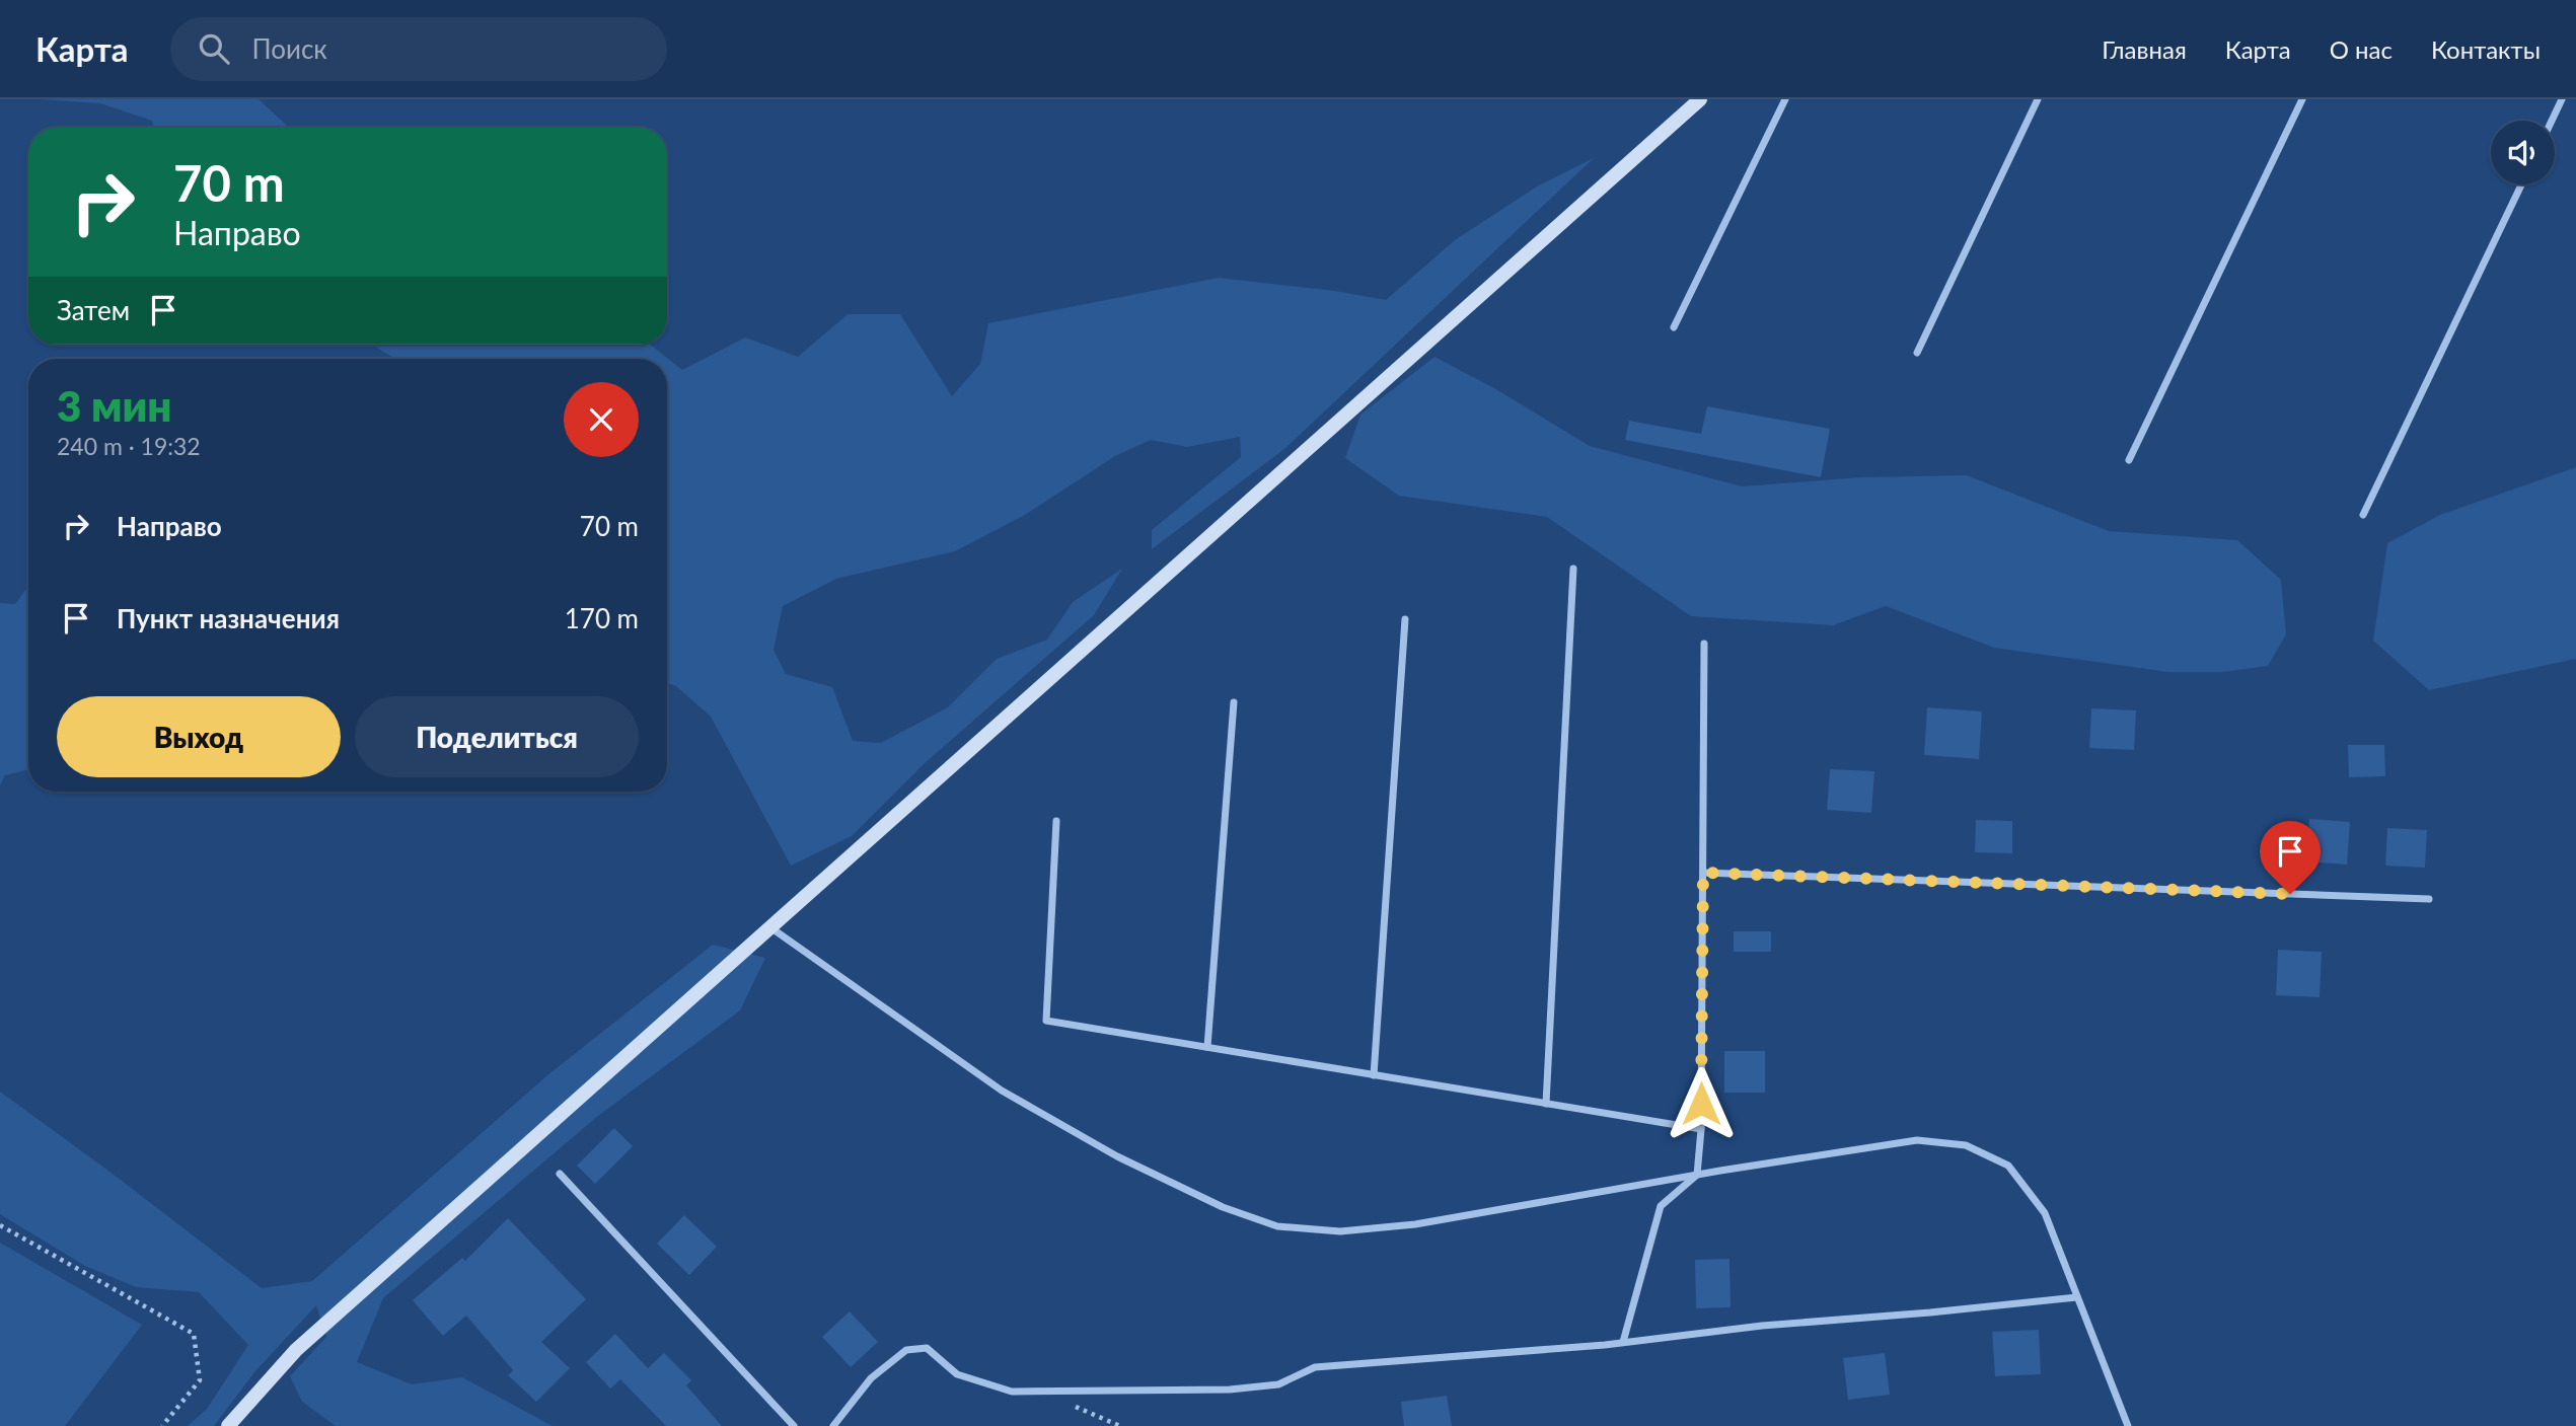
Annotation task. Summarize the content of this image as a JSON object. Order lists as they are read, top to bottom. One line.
{"page":{"header":"Карта","search":"Поиск","nav":["Главная","Карта","О нас","Контакты"],"turn":["70 m","Направо"],"then":"Затем","heading":["3 мин","240 m · 19:32"],"list":[{"name":"Направо","value":"70 m"},{"name":"Пункт назначения","value":"170 m"}],"buttons":["Выход","Поделиться"]}}
